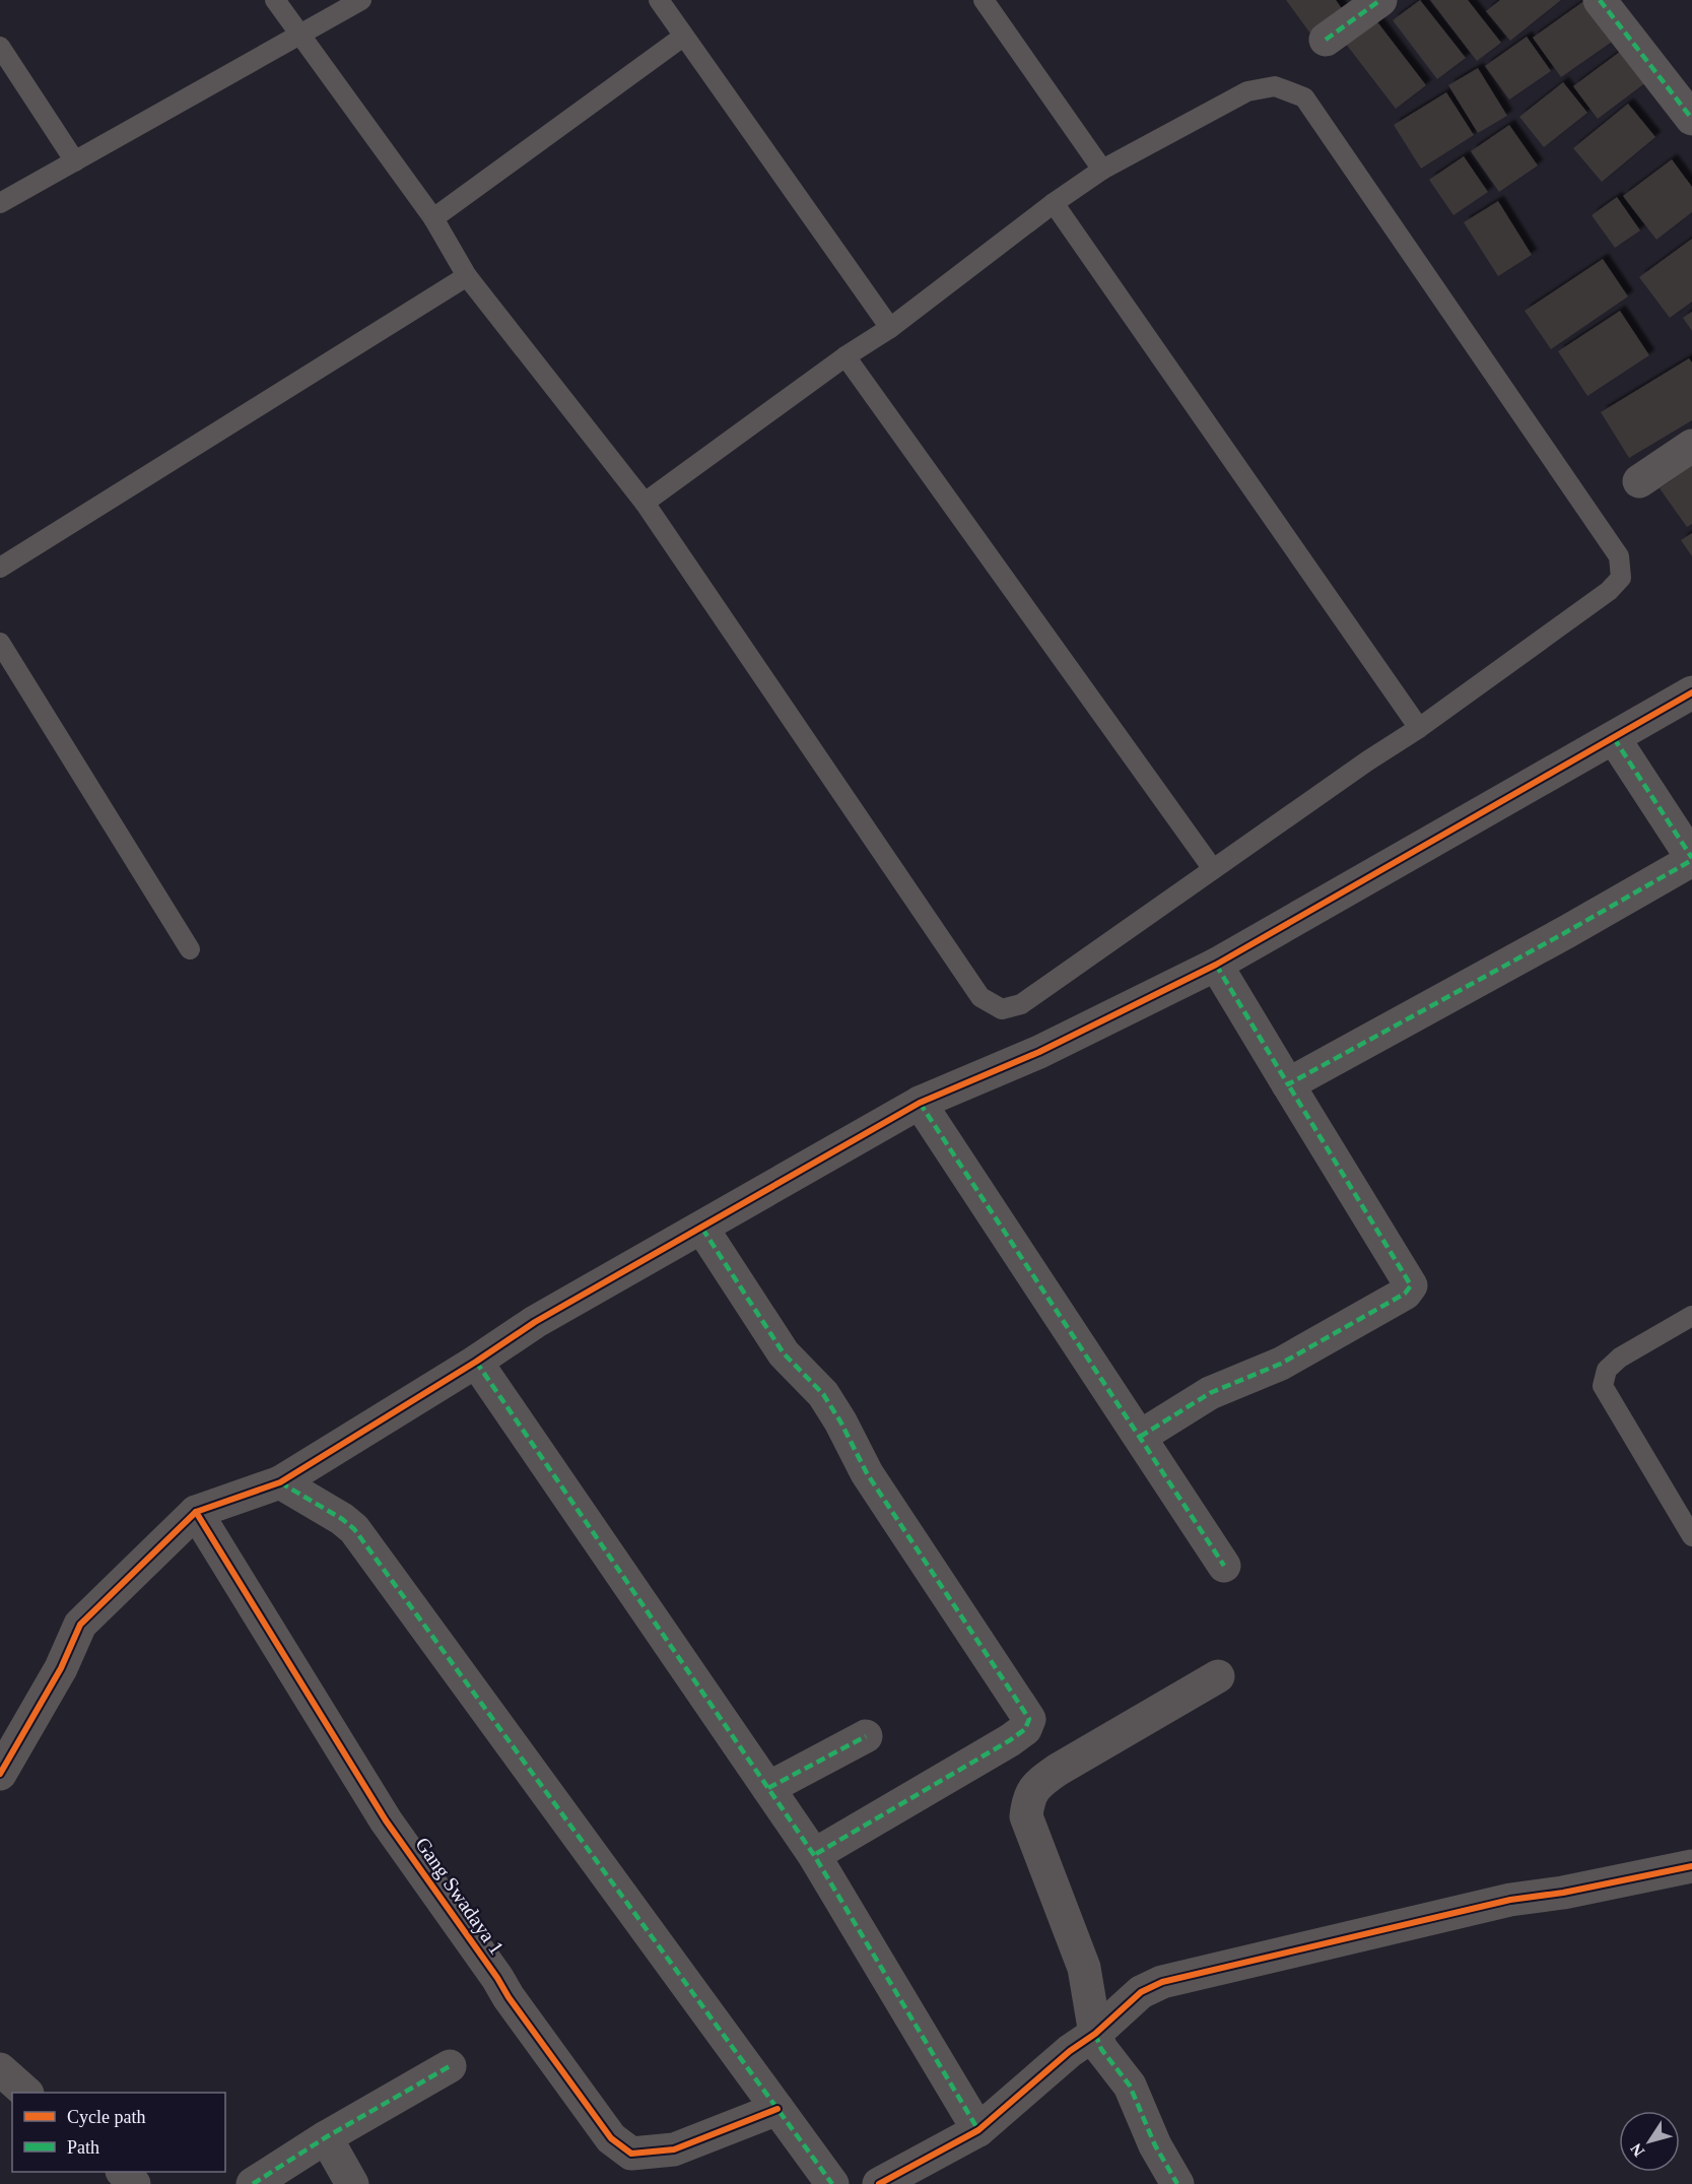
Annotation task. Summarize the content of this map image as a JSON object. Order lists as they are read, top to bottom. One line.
{"streets":{"street":["Gang Swadaya 1"]},"legend":["Cycle path","Path"],"north":"bottom left"}
